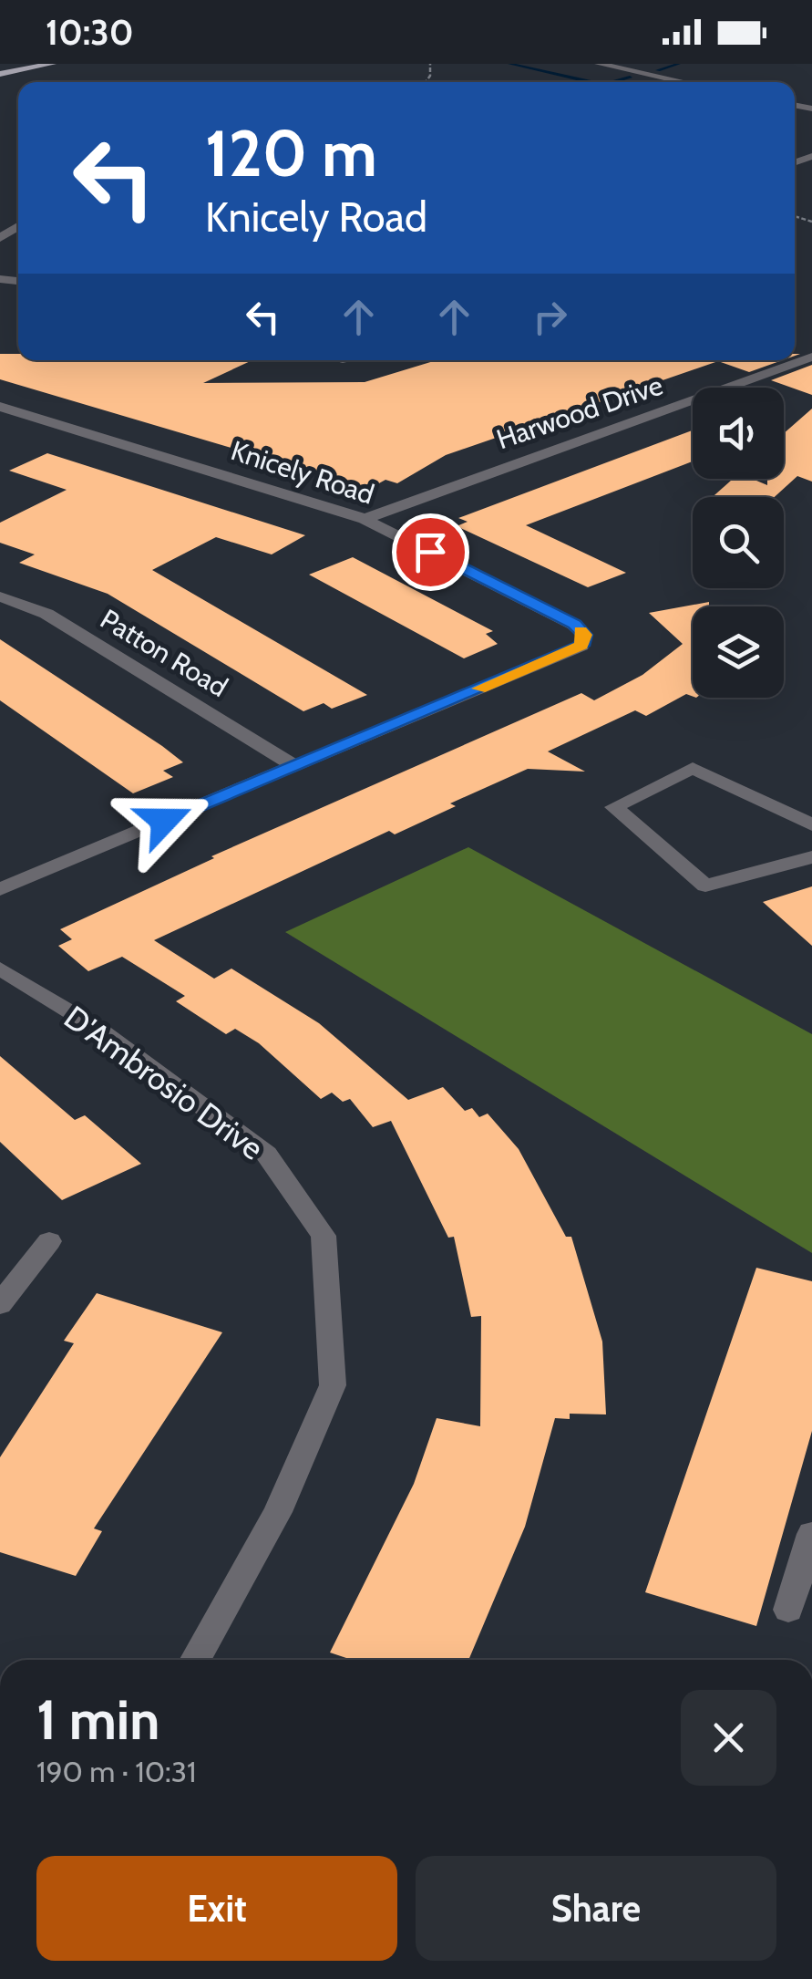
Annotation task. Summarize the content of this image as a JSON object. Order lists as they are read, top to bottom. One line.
{"streets":{"street":["Harwood Drive","Knicely Road","Patton Road","D'Ambrosio Drive"]},"crossings":[["Harwood Drive","Knicely Road"],["Knicely Road","Patton Road"]],"page":{"status":"10:30","turn":["120 m","Knicely Road"],"heading":["1 min","190 m · 10:31"],"buttons":["Exit","Share"]}}
